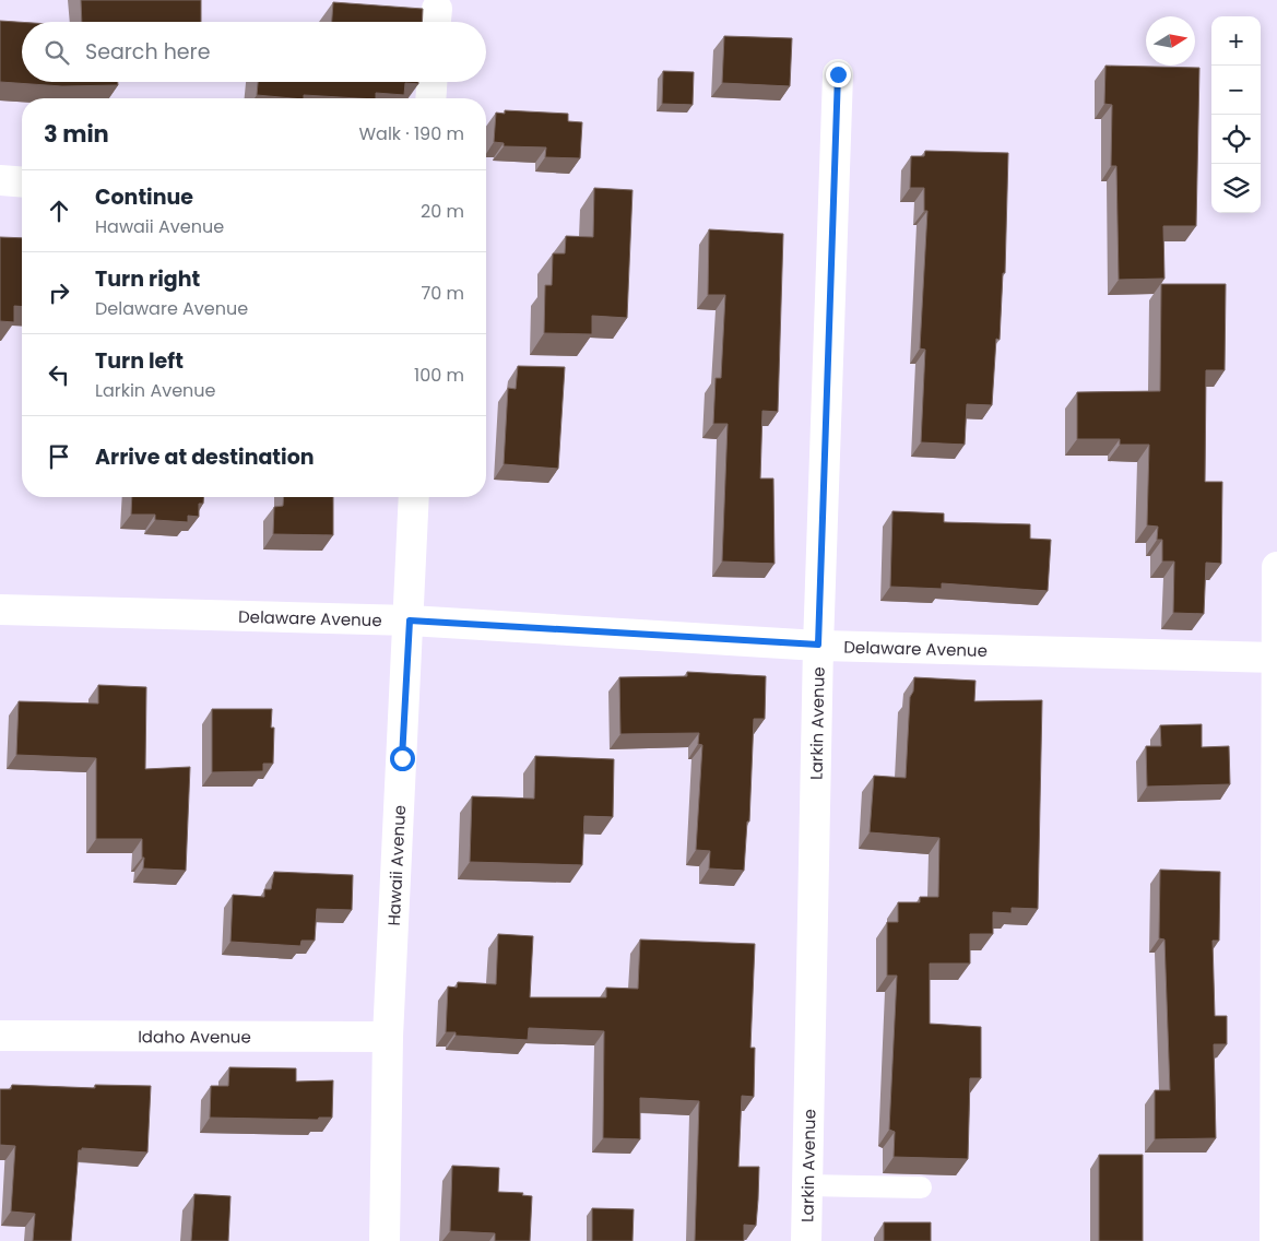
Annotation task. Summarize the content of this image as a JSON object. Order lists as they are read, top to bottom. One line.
{"streets":{"street":["Delaware Avenue","Larkin Avenue","Hawaii Avenue","Idaho Avenue"]},"crossings":[["Delaware Avenue","Larkin Avenue"],["Delaware Avenue","Hawaii Avenue"],["Hawaii Avenue","Idaho Avenue"]],"north":"right","page":{"map_buttons":["+","−"],"search":"Search here","heading":["3 min","Walk · 190 m"],"list":[["Continue","Hawaii Avenue","20 m"],["Turn right","Delaware Avenue","70 m"],["Turn left","Larkin Avenue","100 m"],"Arrive at destination"]}}
